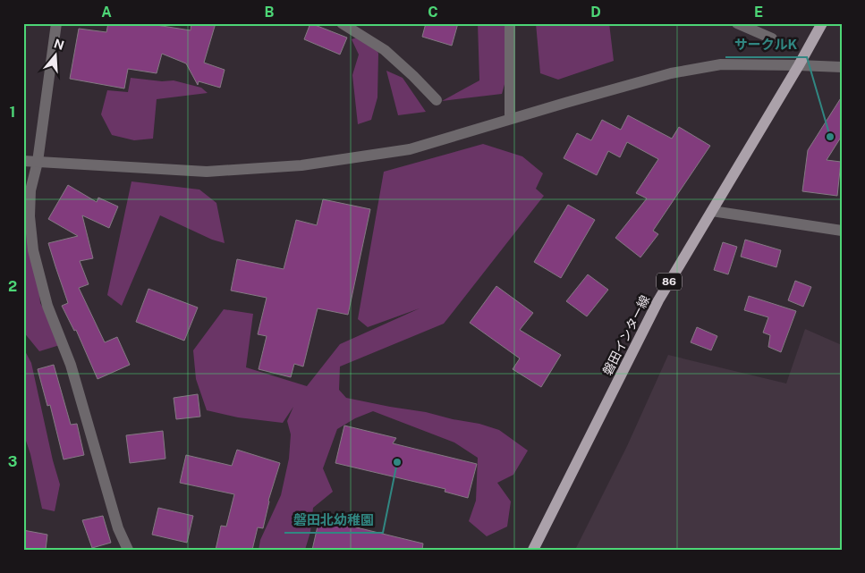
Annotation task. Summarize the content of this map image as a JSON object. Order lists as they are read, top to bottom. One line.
{"streets":{"main road":["86","磐田インター線"]},"places":["サークルK","磐田北幼稚園"],"north":"top","grid":{"columns":["A","B","C","D","E"],"rows":["1","2","3"]}}
